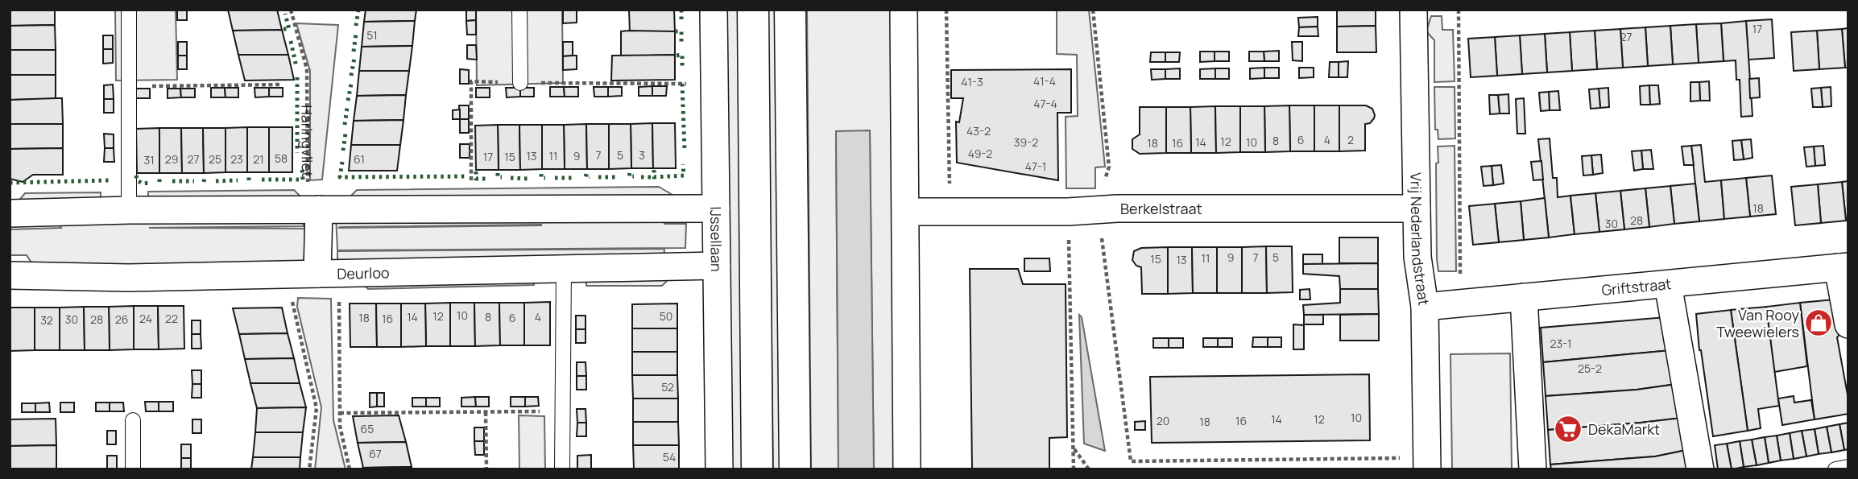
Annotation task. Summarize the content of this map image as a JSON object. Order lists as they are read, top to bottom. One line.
{"streets":{"street":["Berkelstraat","IJssellaan","Vrij Nederlandstraat","Deurloo","Griftstraat"],"path":["Haringvliet"]},"crossings":[["Berkelstraat","Vrij Nederlandstraat"],["IJssellaan","Deurloo"],["Vrij Nederlandstraat","Griftstraat"]],"places":{"shop":["Van Rooy Tweewielers"],"supermarket":["DekaMarkt"]},"house_numbers":["17","51","27","41-4","41-3","47-4","43-2","6","4","2","8","12","39-2","14","10","18","16","49-2","7","5","3","13","11","9","17","15","58","29","27","25","23","21","61","31","47-1","18","28","30","9","7","5","11","15","13","10","12","50","14","8","4","18","6","24","22","16","30","28","26","32","23-1","25-2","52","10","14","12","20","16","18","65","67","54"]}
